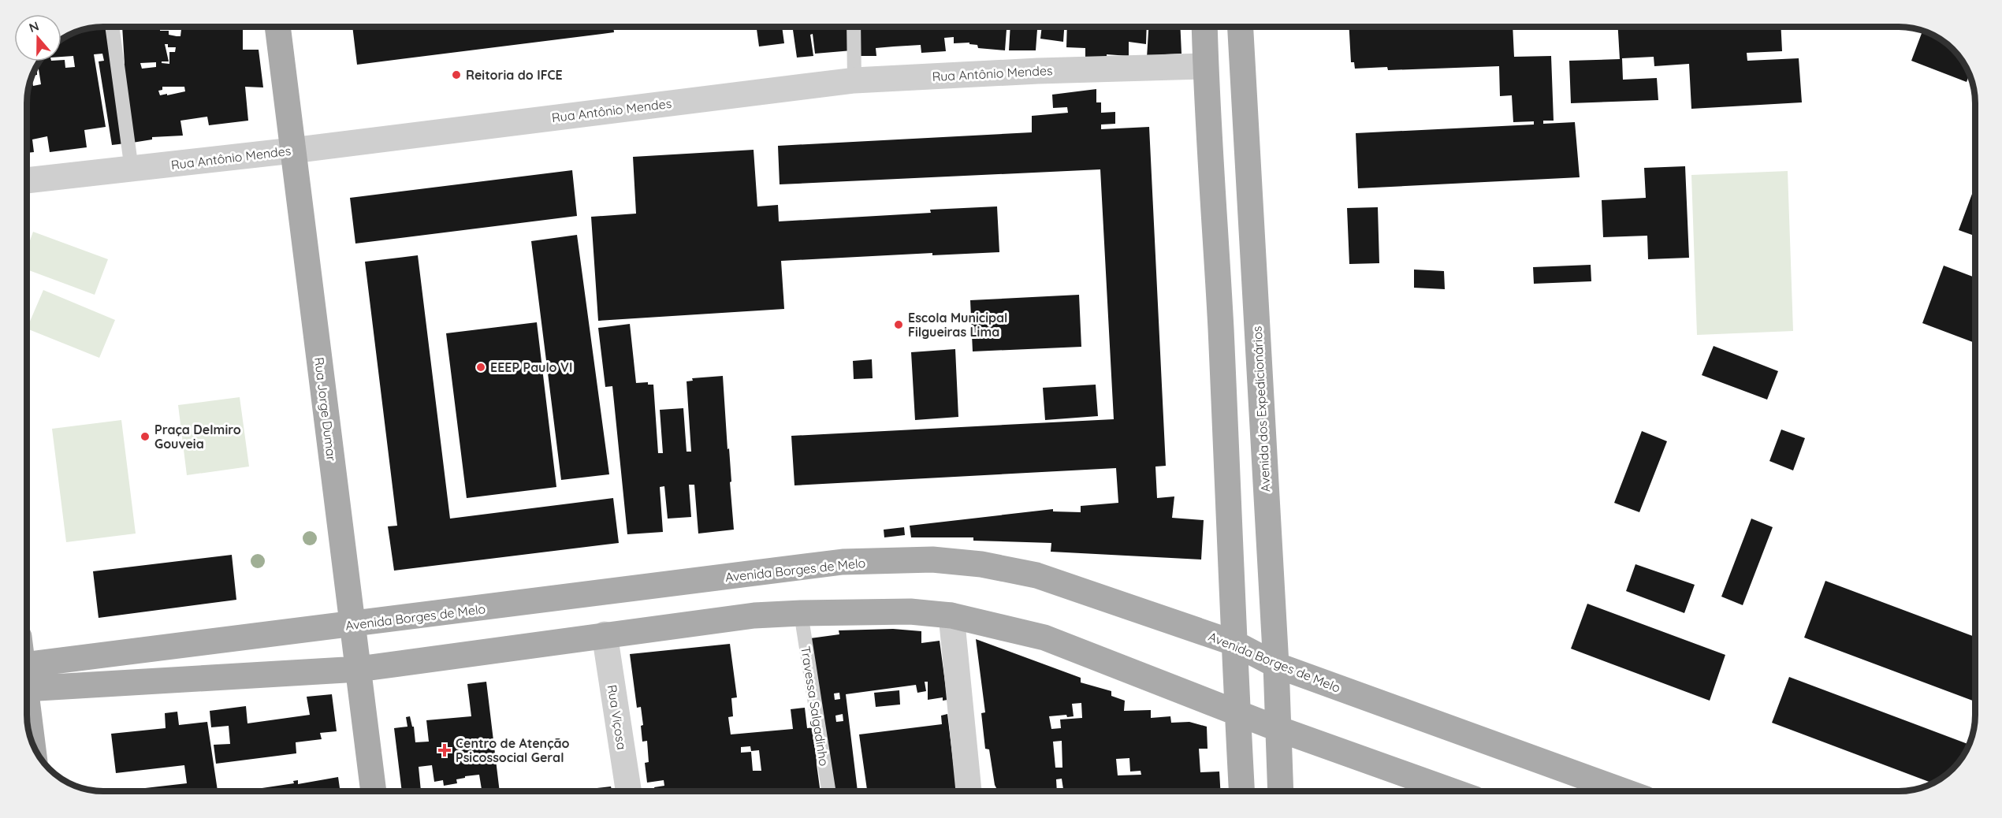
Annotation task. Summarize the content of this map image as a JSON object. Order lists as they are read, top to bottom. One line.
{"streets":{"main road":["Rua Jorge Dumar","Avenida dos Expedicionários","Avenida Borges de Melo"],"street":["Rua Antônio Mendes","Rua Viçosa"],"lane":["Travessa Salgadinho"]},"crossings":[["Rua Antônio Mendes","Rua Jorge Dumar"],["Rua Jorge Dumar","Avenida Borges de Melo"],["Avenida dos Expedicionários","Avenida Borges de Melo"]],"places":{"other":["Reitoria do IFCE","Escola Municipal Filgueiras Lima","EEEP Paulo VI","Praça Delmiro Gouveia"],"health":["Centro de Atenção Psicossocial Geral"]},"north":"top"}
